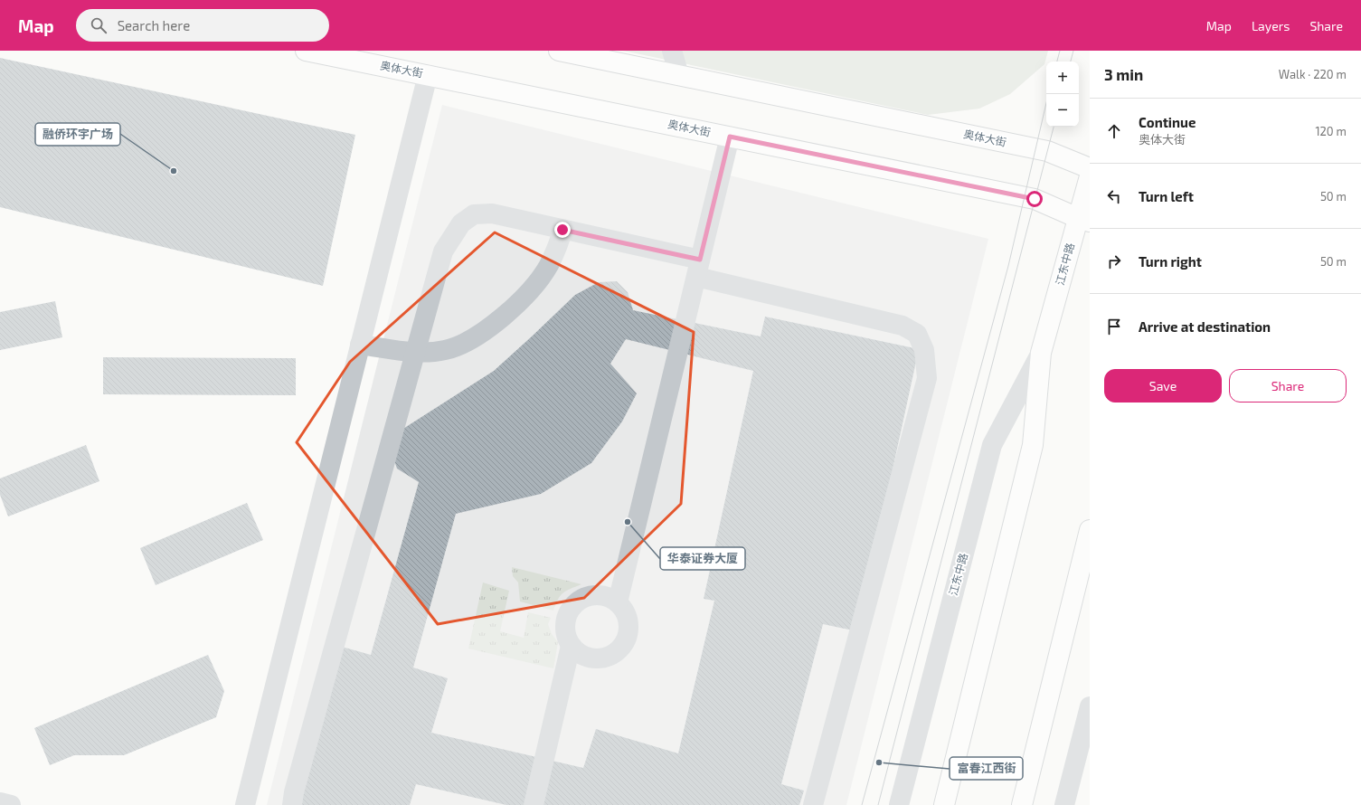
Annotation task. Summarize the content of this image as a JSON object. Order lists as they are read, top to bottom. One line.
{"streets":{"main road":["奥体大街","江东中路"]},"crossings":[["奥体大街","江东中路"]],"places":["融侨环宇广场","华泰证券大厦","富春江西街"],"page":{"header":"Map","search":"Search here","nav":["Map","Layers","Share"],"heading":["3 min","Walk · 220 m"],"map_buttons":["+","−"],"list":[["Continue","奥体大街","120 m"],["Turn left","50 m"],["Turn right","50 m"],"Arrive at destination"],"buttons":["Save","Share"]}}
